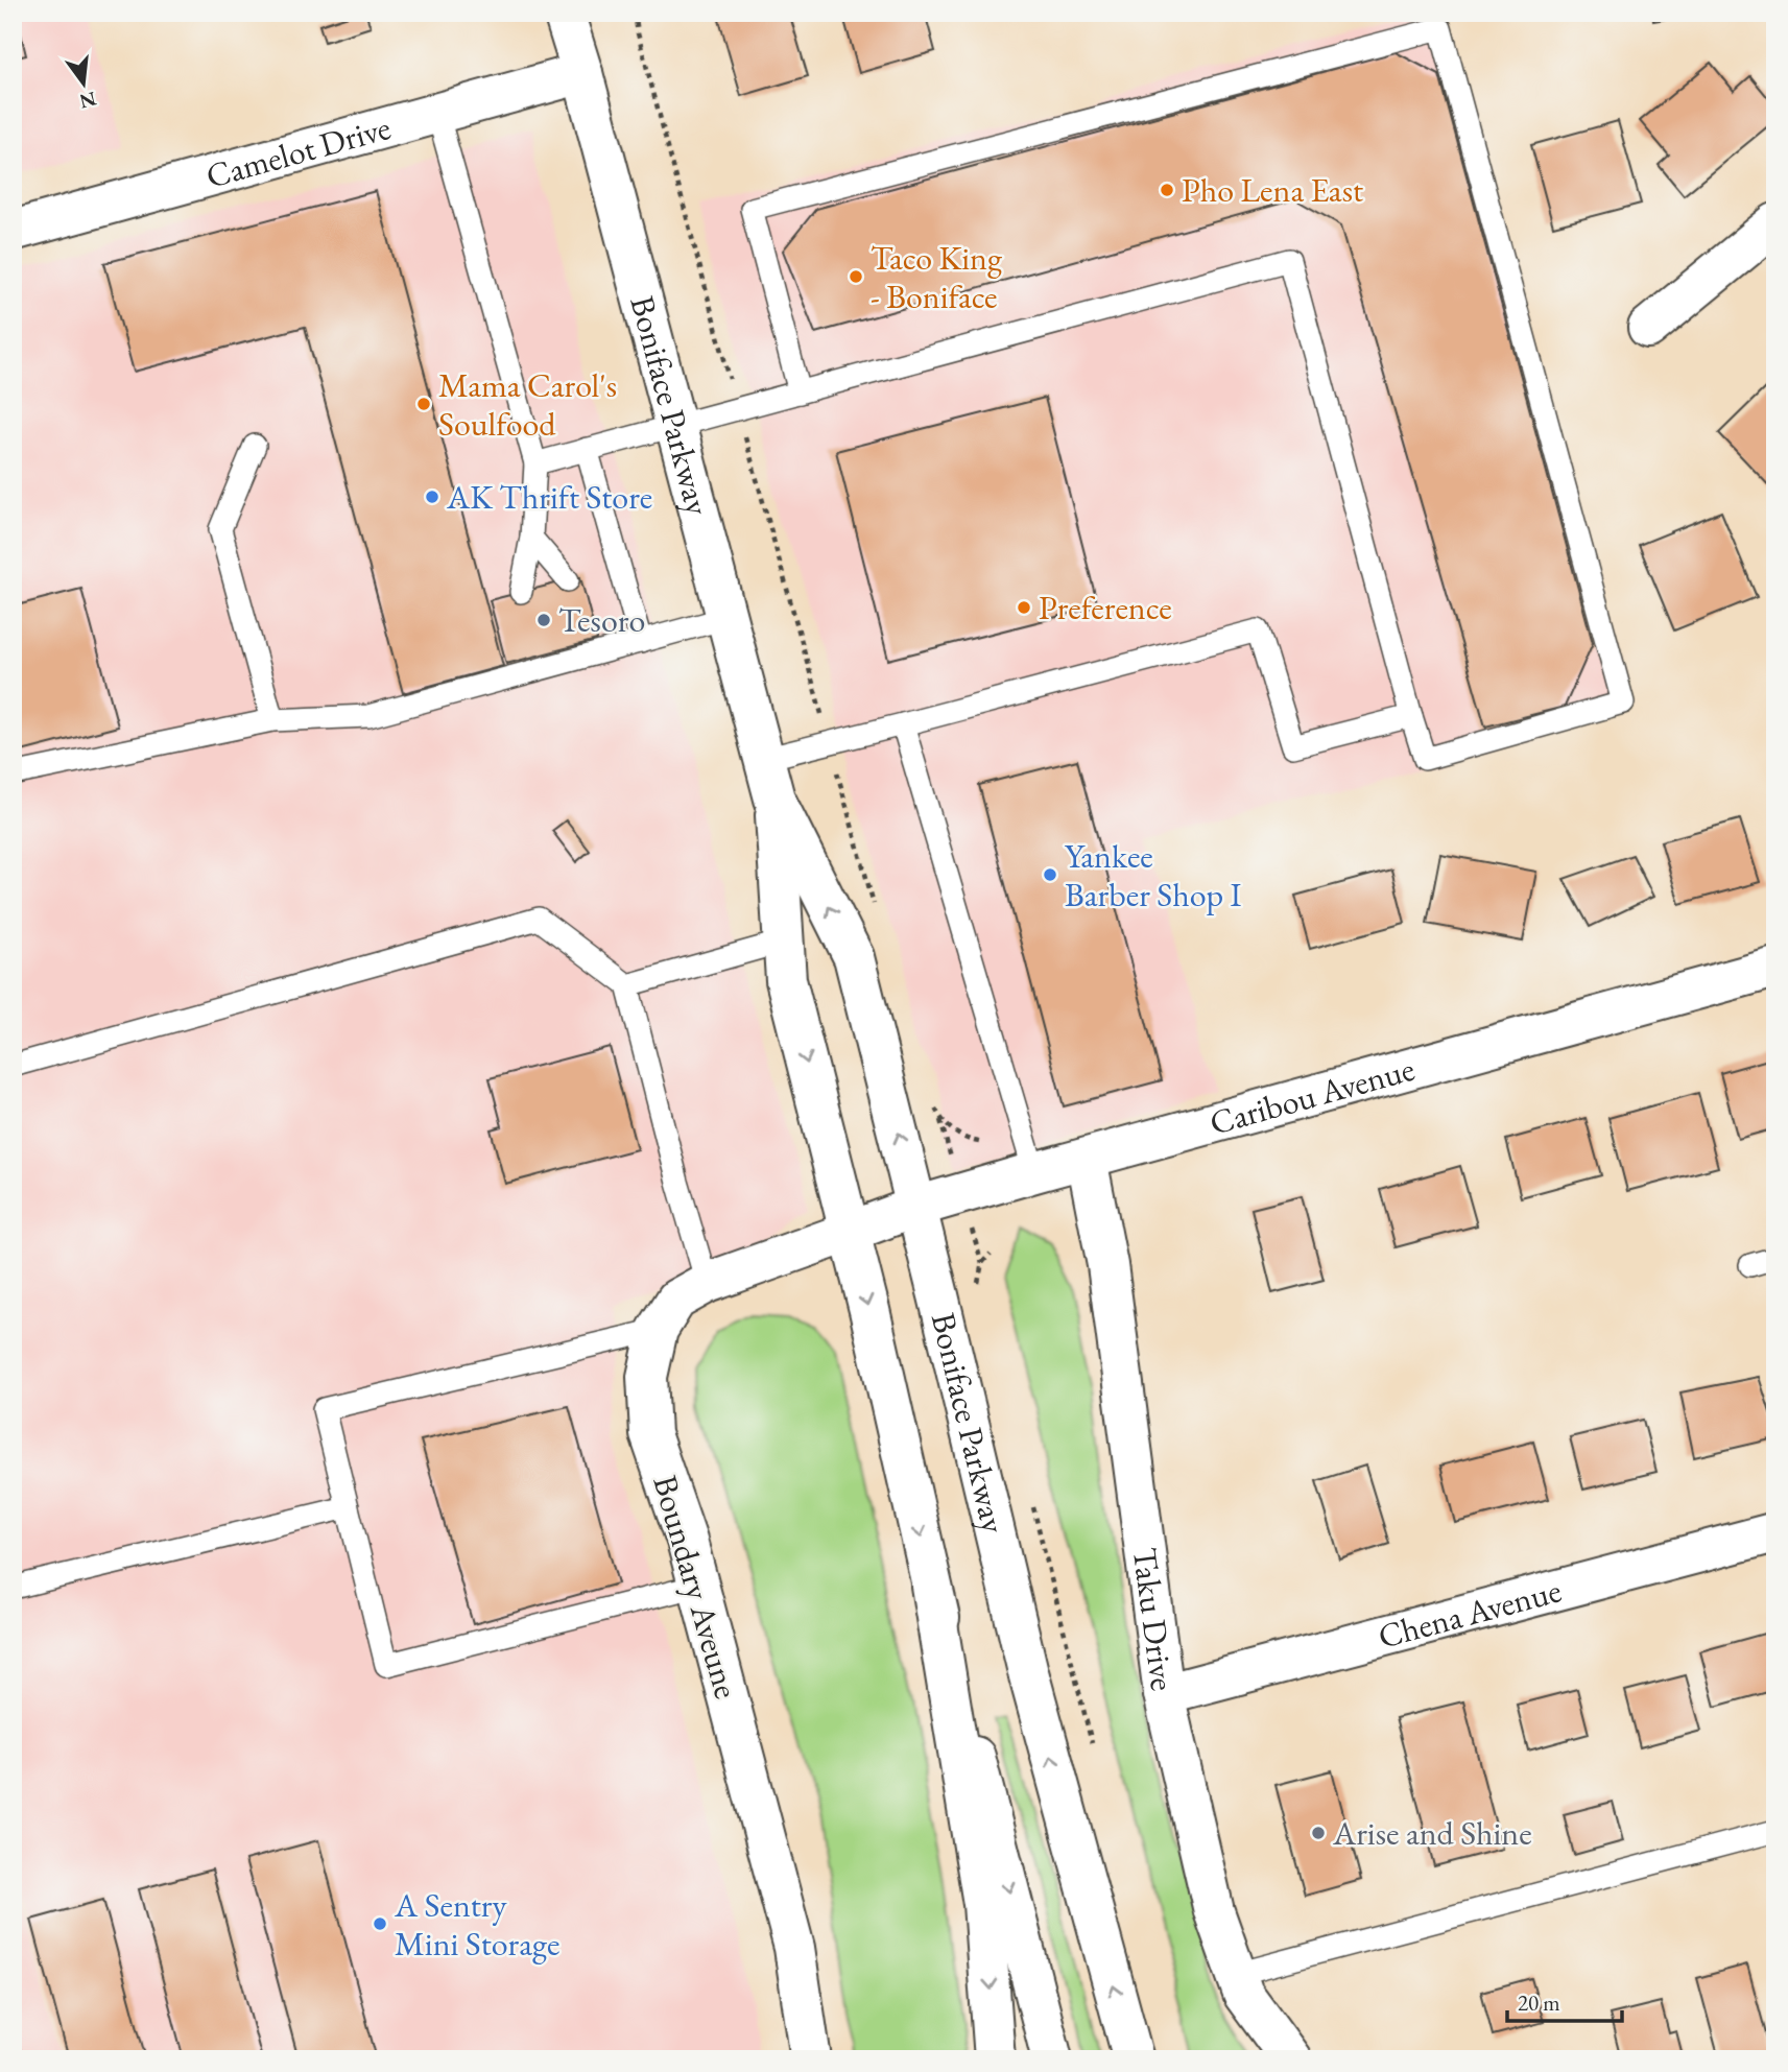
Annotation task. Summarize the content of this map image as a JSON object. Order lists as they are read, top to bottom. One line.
{"streets":{"main road":["Camelot Drive","Boniface Parkway","Caribou Avenue","Boundary Aveune","Chena Avenue","Taku Drive"]},"crossings":[["Camelot Drive","Boniface Parkway"],["Boniface Parkway","Caribou Avenue"],["Boniface Parkway","Boundary Aveune"],["Caribou Avenue","Boundary Aveune"],["Caribou Avenue","Taku Drive"],["Chena Avenue","Taku Drive"]],"places":["Pho Lena East","Taco King - Boniface","Mama Carol's Soulfood","AK Thrift Store","Preference","Tesoro","Yankee Barber Shop I","Arise and Shine","A Sentry Mini Storage"],"scale_bar":"20 m","north":"bottom"}
